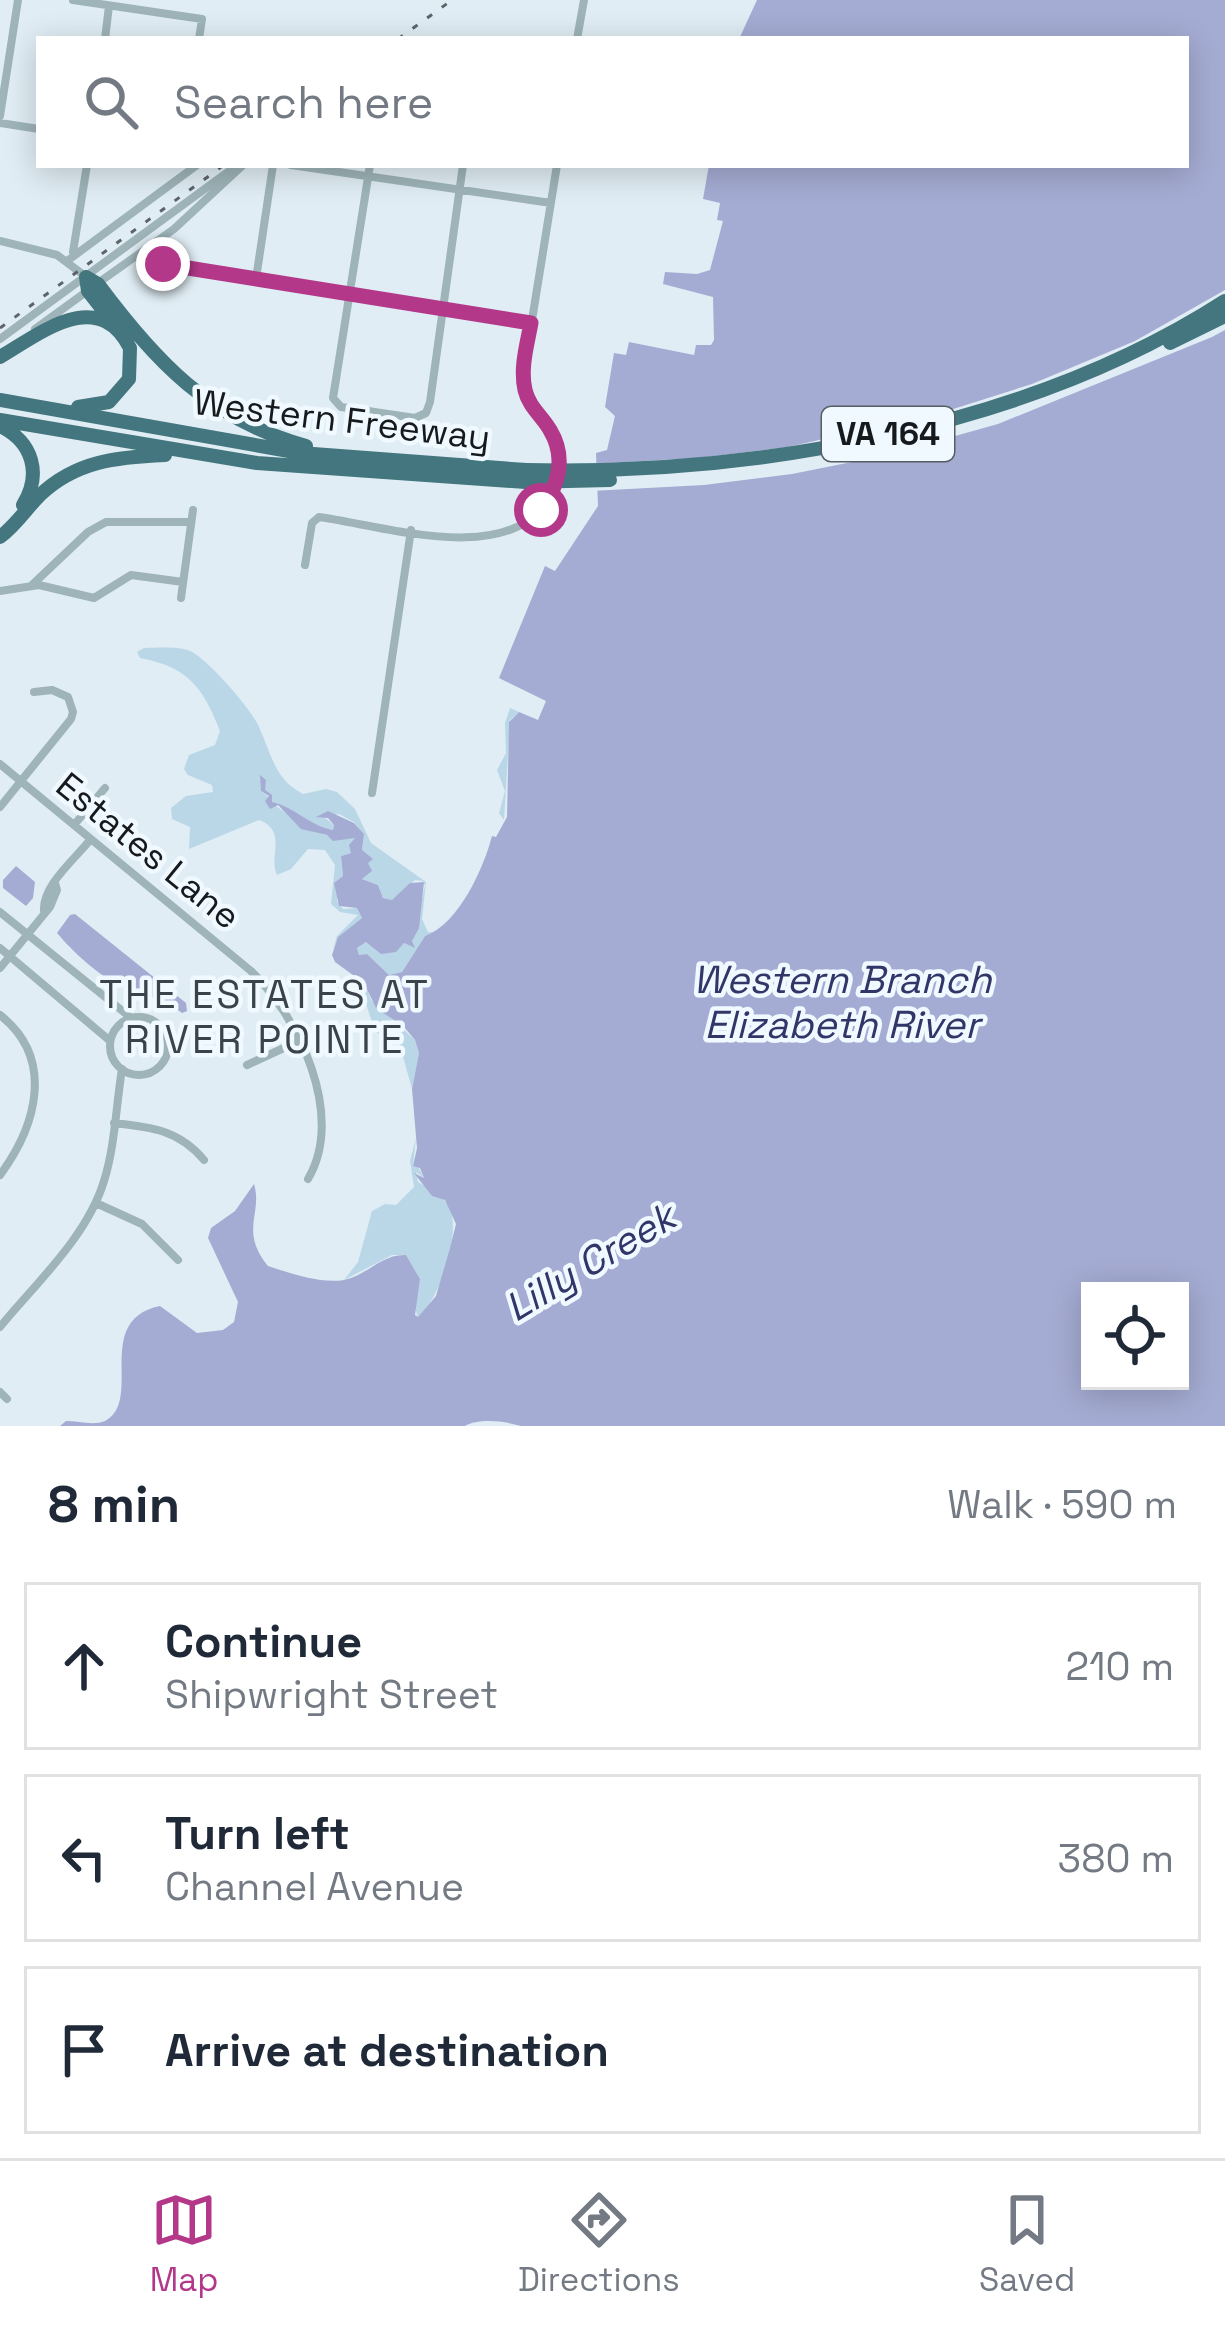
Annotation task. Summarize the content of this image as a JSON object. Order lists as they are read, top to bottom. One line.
{"streets":{"highway":["Western Freeway","VA 164"],"street":["Estates Lane"]},"districts":["THE ESTATES AT RIVER POINTE"],"water":["Western Branch Elizabeth River","Lilly Creek"],"page":{"search":"Search here","heading":["8 min","Walk · 590 m"],"list":[["Continue","Shipwright Street","210 m"],["Turn left","Channel Avenue","380 m"],"Arrive at destination"],"nav":["Map","Directions","Saved"]}}
